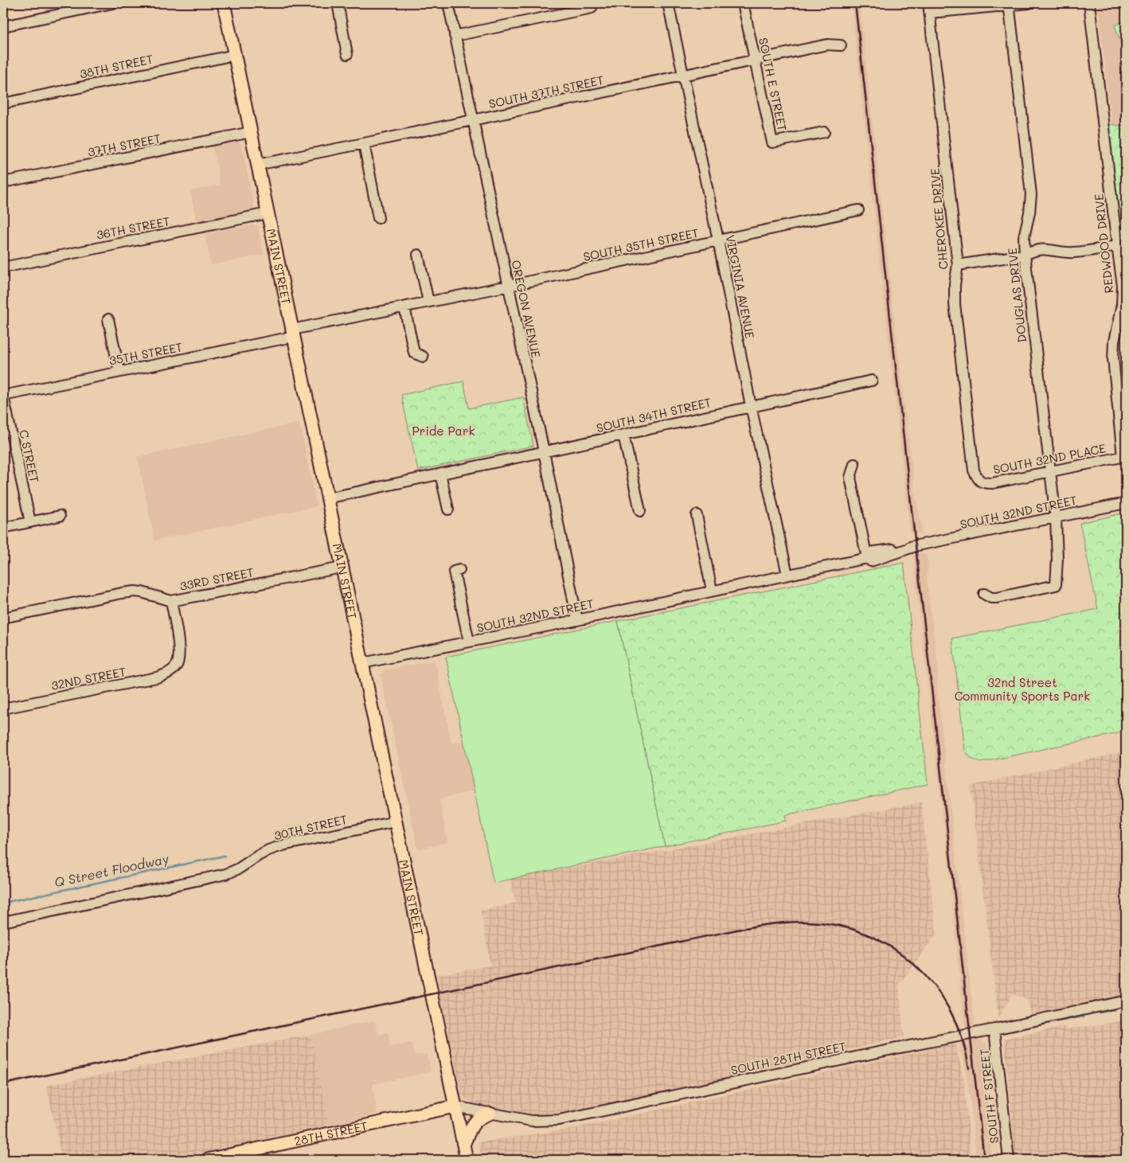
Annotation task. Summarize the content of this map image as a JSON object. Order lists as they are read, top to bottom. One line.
{"streets":{"main road":["MAIN STREET","28TH STREET"],"street":["38TH STREET","SOUTH E STREET","SOUTH 37TH STREET","37TH STREET","CHEROKEE DRIVE","36TH STREET","REDWOOD DRIVE","SOUTH 35TH STREET","VIRGINIA AVENUE","DOUGLAS DRIVE","OREGON AVENUE","35TH STREET","SOUTH 34TH STREET","C STREET","SOUTH 32ND PLACE","SOUTH 32ND STREET","33RD STREET","32ND STREET","30TH STREET","SOUTH 28TH STREET","SOUTH F STREET"]},"crossings":[["38TH STREET","MAIN STREET"],["SOUTH E STREET","SOUTH 37TH STREET"],["SOUTH 37TH STREET","MAIN STREET"],["SOUTH 37TH STREET","VIRGINIA AVENUE"],["SOUTH 37TH STREET","OREGON AVENUE"],["37TH STREET","MAIN STREET"],["CHEROKEE DRIVE","SOUTH 32ND PLACE"],["36TH STREET","MAIN STREET"],["REDWOOD DRIVE","SOUTH 32ND PLACE"],["SOUTH 35TH STREET","MAIN STREET"],["SOUTH 35TH STREET","VIRGINIA AVENUE"],["SOUTH 35TH STREET","OREGON AVENUE"],["SOUTH 35TH STREET","35TH STREET"],["MAIN STREET","35TH STREET"],["MAIN STREET","SOUTH 34TH STREET"],["MAIN STREET","SOUTH 32ND STREET"],["MAIN STREET","33RD STREET"],["MAIN STREET","30TH STREET"],["MAIN STREET","SOUTH 28TH STREET"],["MAIN STREET","28TH STREET"],["VIRGINIA AVENUE","SOUTH 34TH STREET"],["VIRGINIA AVENUE","SOUTH 32ND STREET"],["DOUGLAS DRIVE","SOUTH 32ND PLACE"],["DOUGLAS DRIVE","SOUTH 32ND STREET"],["OREGON AVENUE","SOUTH 34TH STREET"],["OREGON AVENUE","SOUTH 32ND STREET"],["35TH STREET","C STREET"],["33RD STREET","32ND STREET"],["SOUTH 28TH STREET","SOUTH F STREET"],["SOUTH 28TH STREET","28TH STREET"]],"water":["Q Street Floodway"],"parks":["Pride Park","32nd Street Community Sports Park"]}
